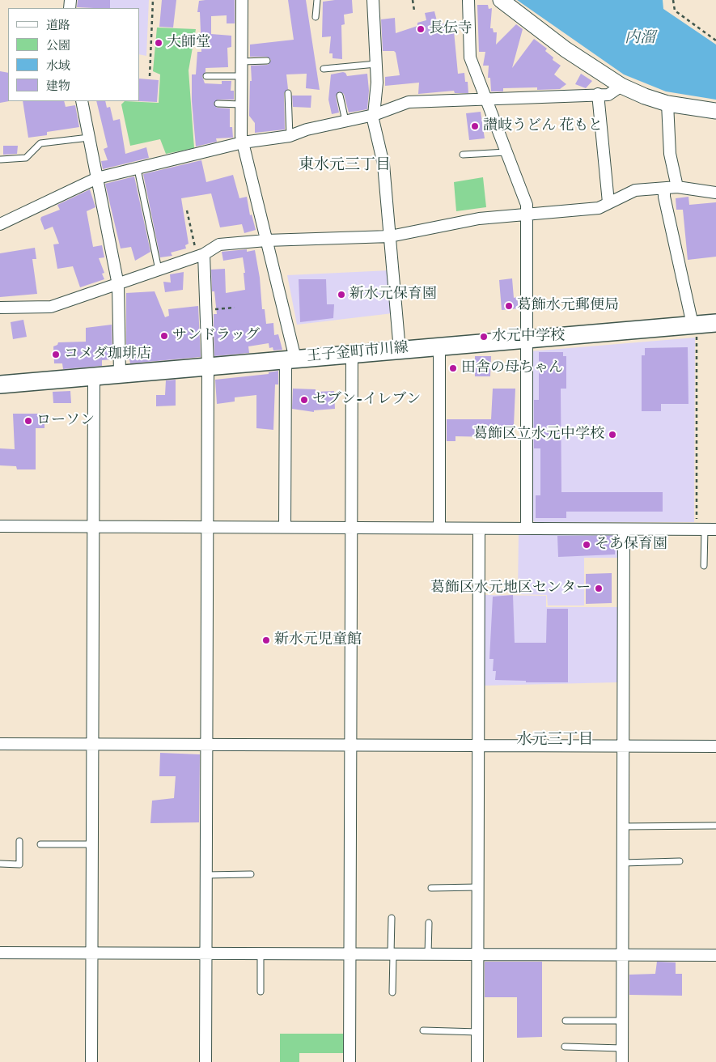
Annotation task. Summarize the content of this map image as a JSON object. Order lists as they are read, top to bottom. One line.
{"streets":{"main road":["王子金町市川線"]},"districts":["東水元三丁目","水元三丁目"],"water":["内溜"],"places":["長伝寺","大師堂","讃岐うどん 花もと","新水元保育園","葛飾水元郵便局","サンドラッグ","水元中学校","コメダ珈琲店","田舎の母ちゃん","セブン-イレブン","ローソン","葛飾区立水元中学校","そあ保育園","葛飾区水元地区センター","新水元児童館"],"legend":["道路","公園","水域","建物"]}
